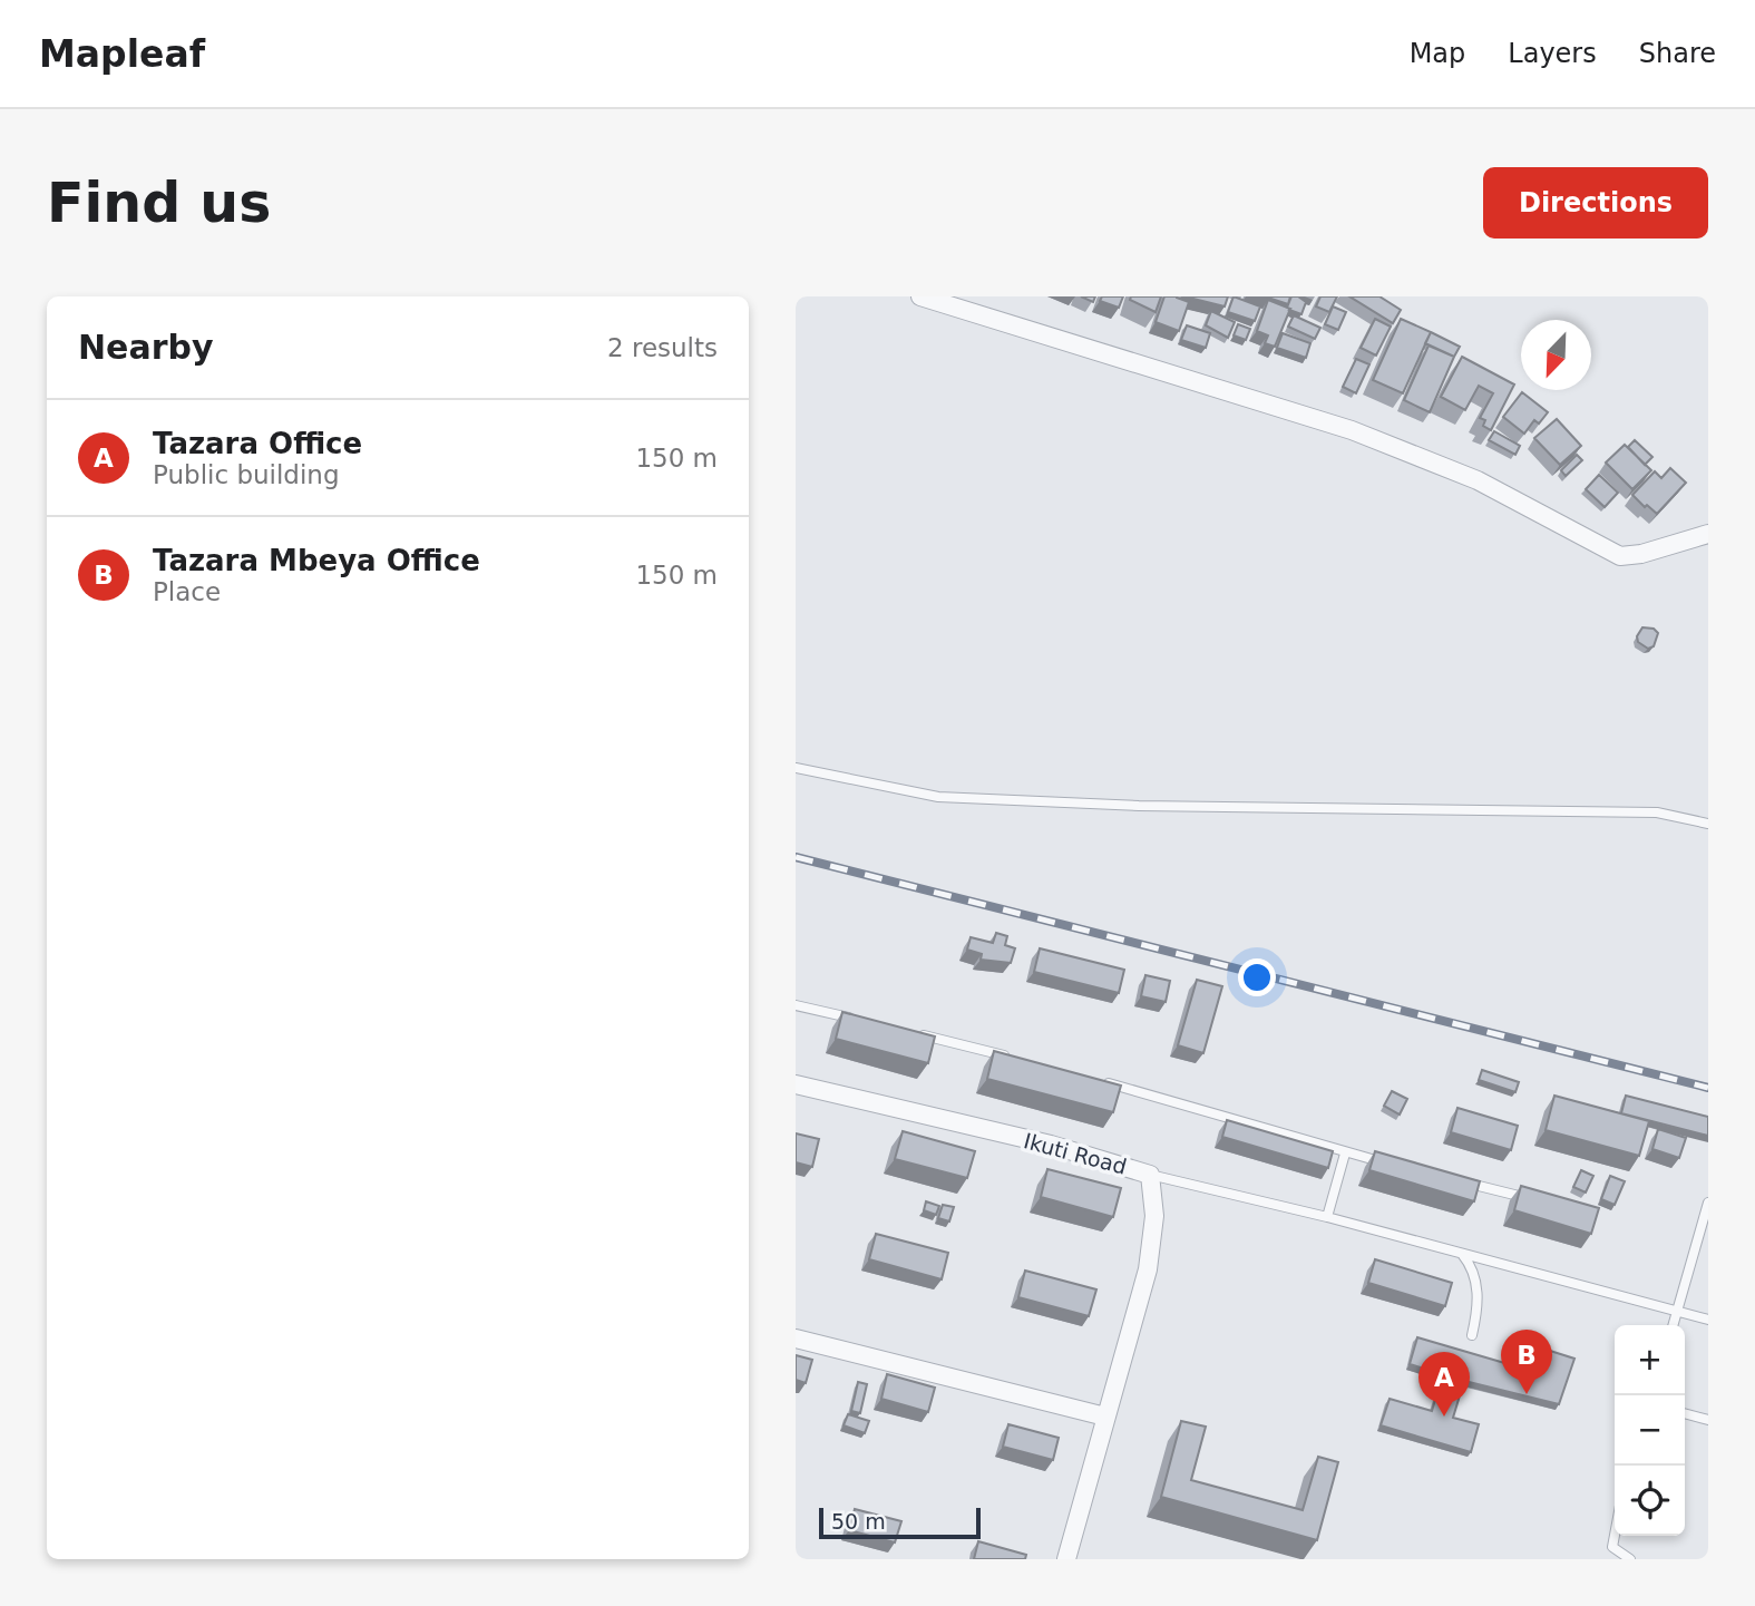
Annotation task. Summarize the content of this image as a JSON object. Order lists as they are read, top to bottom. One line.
{"streets":{"street":["Ikuti Road"]},"scale_bar":"50 m","north":"bottom left","page":{"header":"Mapleaf","nav":["Map","Layers","Share"],"buttons":"Directions","title":"Find us","heading":["Nearby","2 results"],"list":[{"mark":"A","name":"Tazara Office","note":"Public building","value":"150 m"},{"mark":"B","name":"Tazara Mbeya Office","note":"Place","value":"150 m"}],"map_buttons":["+","−"],"pins":["B","A"],"scale":"50 m"}}
